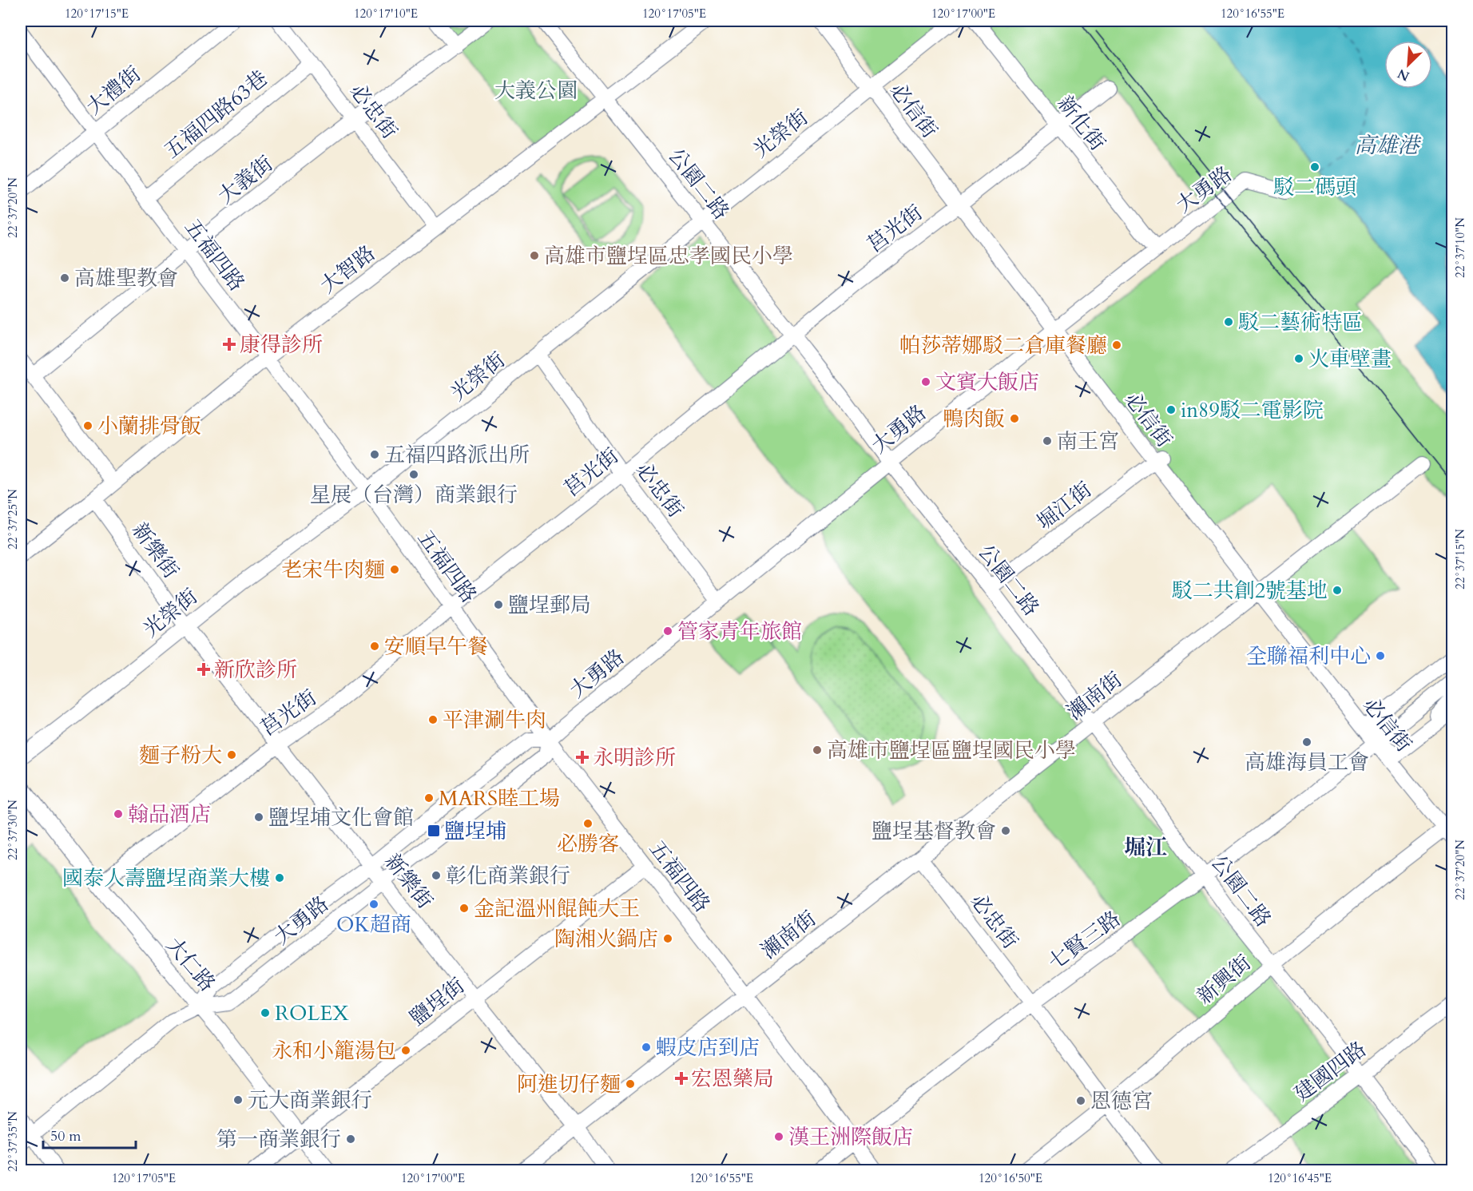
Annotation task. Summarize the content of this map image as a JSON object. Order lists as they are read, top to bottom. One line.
{"streets":{"street":["大禮街","必信街","必忠街","五福四路63巷","新化街","光榮街","大義街","公園二路","大勇路","莒光街","五福四路","大智路","堀江街","新樂街","瀨南街","七賢三路","大仁路","新興街","鹽埕街","建國四路"]},"crossings":[["大禮街","五福四路"],["必信街","光榮街"],["必信街","大勇路"],["必信街","莒光街"],["必信街","堀江街"],["必信街","瀨南街"],["必信街","七賢三路"],["必信街","新興街"],["必忠街","五福四路63巷"],["必忠街","光榮街"],["必忠街","大義街"],["必忠街","大勇路"],["必忠街","莒光街"],["必忠街","大智路"],["必忠街","瀨南街"],["必忠街","七賢三路"],["必忠街","新興街"],["五福四路63巷","五福四路"],["新化街","大勇路"],["新化街","莒光街"],["光榮街","公園二路"],["光榮街","五福四路"],["光榮街","新樂街"],["大義街","五福四路"],["公園二路","大勇路"],["公園二路","莒光街"],["公園二路","大智路"],["公園二路","堀江街"],["公園二路","瀨南街"],["公園二路","七賢三路"],["公園二路","新興街"],["公園二路","建國四路"],["大勇路","五福四路"],["大勇路","新樂街"],["大勇路","大仁路"],["莒光街","五福四路"],["莒光街","新樂街"],["莒光街","大仁路"],["五福四路","大智路"],["五福四路","瀨南街"],["五福四路","七賢三路"],["五福四路","鹽埕街"],["大智路","新樂街"],["新樂街","瀨南街"],["新樂街","鹽埕街"],["大仁路","鹽埕街"]],"districts":["堀江"],"water":["高雄港"],"parks":["大義公園"],"places":{"other":["駁二碼頭","高雄市鹽埕區忠孝國民小學","高雄聖教會","駁二藝術特區","帕莎蒂娜駁二倉庫餐廳","火車壁畫","文賓大飯店","in89駁二電影院","鴨肉飯","小蘭排骨飯","南王宮","五福四路派出所","星展（台灣）商業銀行","老宋牛肉麵","駁二共創2號基地","鹽埕郵局","管家青年旅館","安順早午餐","全聯福利中心","平津涮牛肉","高雄海員工會","高雄市鹽埕區鹽埕國民小學","麵子粉大","MARS睦工場","翰品酒店","鹽埕埔文化會館","必勝客","鹽埕基督教會","彰化商業銀行","國泰人壽鹽埕商業大樓","OK超商","金記溫州餛飩大王","陶湘火鍋店","ROLEX","蝦皮店到店","永和小籠湯包","阿進切仔麵","元大商業銀行","恩德宮","漢王洲際飯店","第一商業銀行"],"health":["康得診所","新欣診所","永明診所","宏恩藥局"],"transit":["鹽埕埔"]},"scale_bar":"50 m","north":"bottom left","coordinates":["120°17'15\"E","120°17'10\"E","120°17'05\"E","120°17'00\"E","120°16'55\"E","22°37'20\"N","22°37'10\"N","22°37'25\"N","22°37'15\"N","22°37'30\"N","22°37'35\"N","120°16'50\"E","120°16'45\"E"]}
